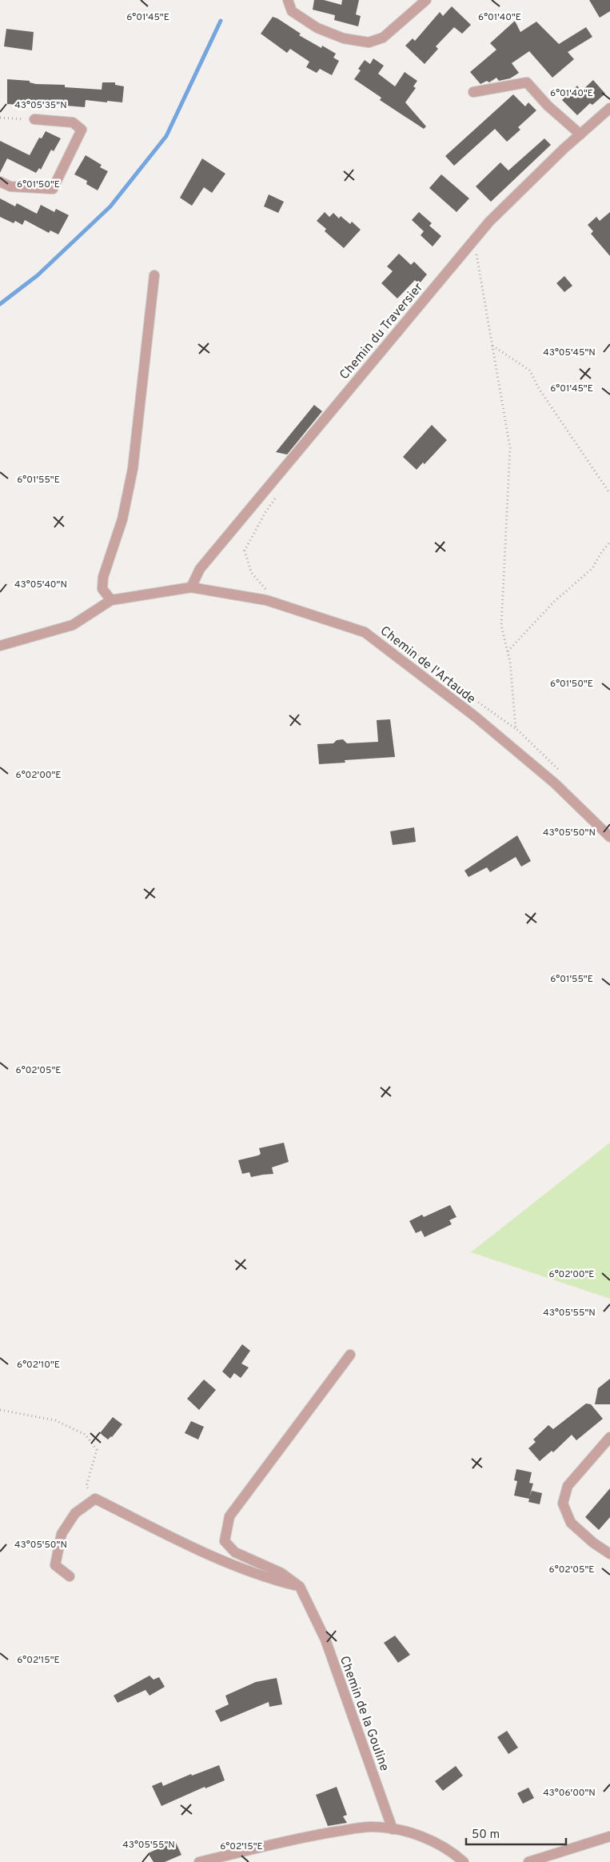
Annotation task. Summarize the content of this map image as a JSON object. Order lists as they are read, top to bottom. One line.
{"streets":{"street":["Chemin du Traversier","Chemin de l'Artaude","Chemin de la Gouline"]},"crossings":[["Chemin du Traversier","Chemin de l'Artaude"]],"scale_bar":"50 m","coordinates":["6°01'45\"E","6°01'40\"E","43°05'35\"N","6°01'50\"E","43°05'45\"N","6°01'55\"E","43°05'40\"N","6°02'00\"E","43°05'50\"N","6°02'05\"E","43°05'55\"N","6°02'10\"E","6°02'15\"E","43°06'00\"N"]}
